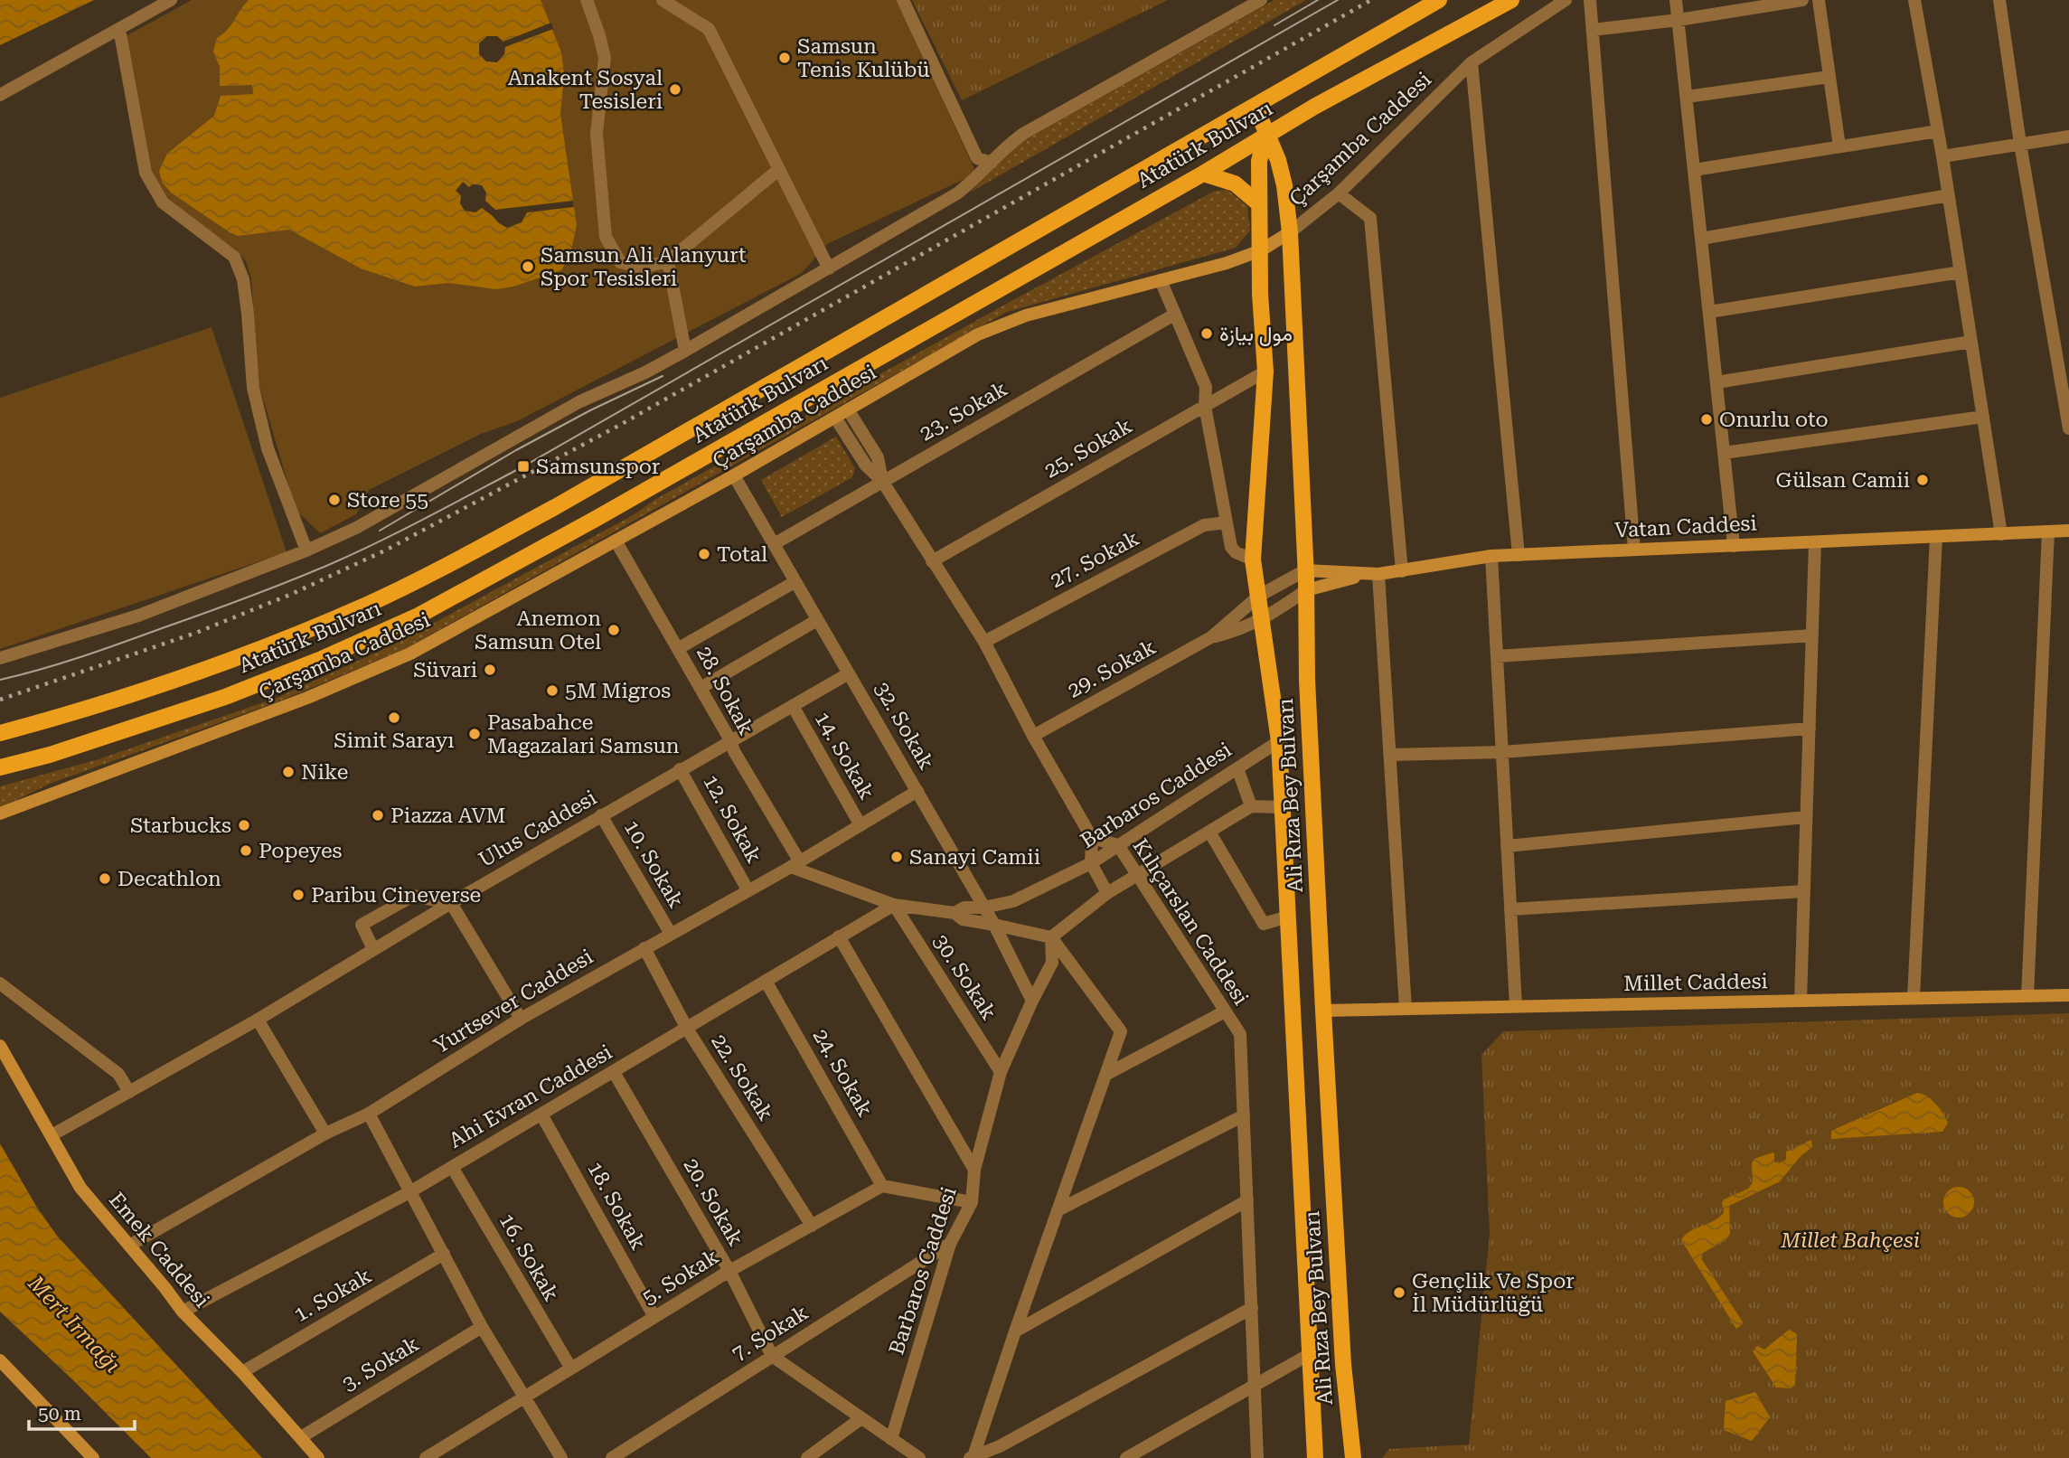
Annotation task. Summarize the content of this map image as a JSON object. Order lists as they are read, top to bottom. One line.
{"streets":{"main road":["Çarşamba Caddesi","Atatürk Bulvarı","Vatan Caddesi","Ali Rıza Bey Bulvarı","Millet Caddesi","Emek Caddesi"],"street":["23. Sokak","25. Sokak","27. Sokak","29. Sokak","28. Sokak","32. Sokak","14. Sokak","Barbaros Caddesi","12. Sokak","Ulus Caddesi","10. Sokak","Kılıçarslan Caddesi","30. Sokak","Yurtsever Caddesi","24. Sokak","22. Sokak","Ahi Evran Caddesi","20. Sokak","18. Sokak","16. Sokak","5. Sokak","1. Sokak","7. Sokak","3. Sokak"]},"crossings":[["Çarşamba Caddesi","28. Sokak"],["Çarşamba Caddesi","32. Sokak"],["Çarşamba Caddesi","Ali Rıza Bey Bulvarı"],["Atatürk Bulvarı","Ali Rıza Bey Bulvarı"],["23. Sokak","32. Sokak"],["25. Sokak","Ali Rıza Bey Bulvarı"],["Vatan Caddesi","Ali Rıza Bey Bulvarı"],["28. Sokak","Ulus Caddesi"],["28. Sokak","Yurtsever Caddesi"],["32. Sokak","Barbaros Caddesi"],["32. Sokak","Ulus Caddesi"],["32. Sokak","Yurtsever Caddesi"],["14. Sokak","Ulus Caddesi"],["14. Sokak","Yurtsever Caddesi"],["Barbaros Caddesi","Ali Rıza Bey Bulvarı"],["Barbaros Caddesi","Kılıçarslan Caddesi"],["Barbaros Caddesi","30. Sokak"],["Barbaros Caddesi","7. Sokak"],["Ali Rıza Bey Bulvarı","Millet Caddesi"],["12. Sokak","Ulus Caddesi"],["12. Sokak","Yurtsever Caddesi"],["Ulus Caddesi","10. Sokak"],["Ulus Caddesi","Emek Caddesi"],["10. Sokak","Yurtsever Caddesi"],["30. Sokak","Ahi Evran Caddesi"],["Yurtsever Caddesi","22. Sokak"],["Yurtsever Caddesi","Emek Caddesi"],["24. Sokak","Ahi Evran Caddesi"],["24. Sokak","5. Sokak"],["22. Sokak","Ahi Evran Caddesi"],["22. Sokak","5. Sokak"],["Ahi Evran Caddesi","20. Sokak"],["Ahi Evran Caddesi","18. Sokak"],["Ahi Evran Caddesi","Emek Caddesi"],["Ahi Evran Caddesi","16. Sokak"],["20. Sokak","5. Sokak"],["20. Sokak","7. Sokak"],["18. Sokak","5. Sokak"],["Emek Caddesi","1. Sokak"],["Emek Caddesi","3. Sokak"],["16. Sokak","5. Sokak"]],"water":["Mert Irmağı"],"parks":["Millet Bahçesi"],"places":{"other":["Samsun Tenis Kulübü","Anakent Sosyal Tesisleri","Samsun Ali Alanyurt Spor Tesisleri","مول بيازة","Onurlu oto","Gülsan Camii","Store 55","Total","Anemon Samsun Otel","Süvari","5M Migros","Simit Sarayı","Pasabahce Magazalari Samsun","Nike","Piazza AVM","Starbucks","Popeyes","Sanayi Camii","Decathlon","Paribu Cineverse","Gençlik Ve Spor İl Müdürlüğü"],"transit":["Samsunspor"]},"scale_bar":"50 m"}
